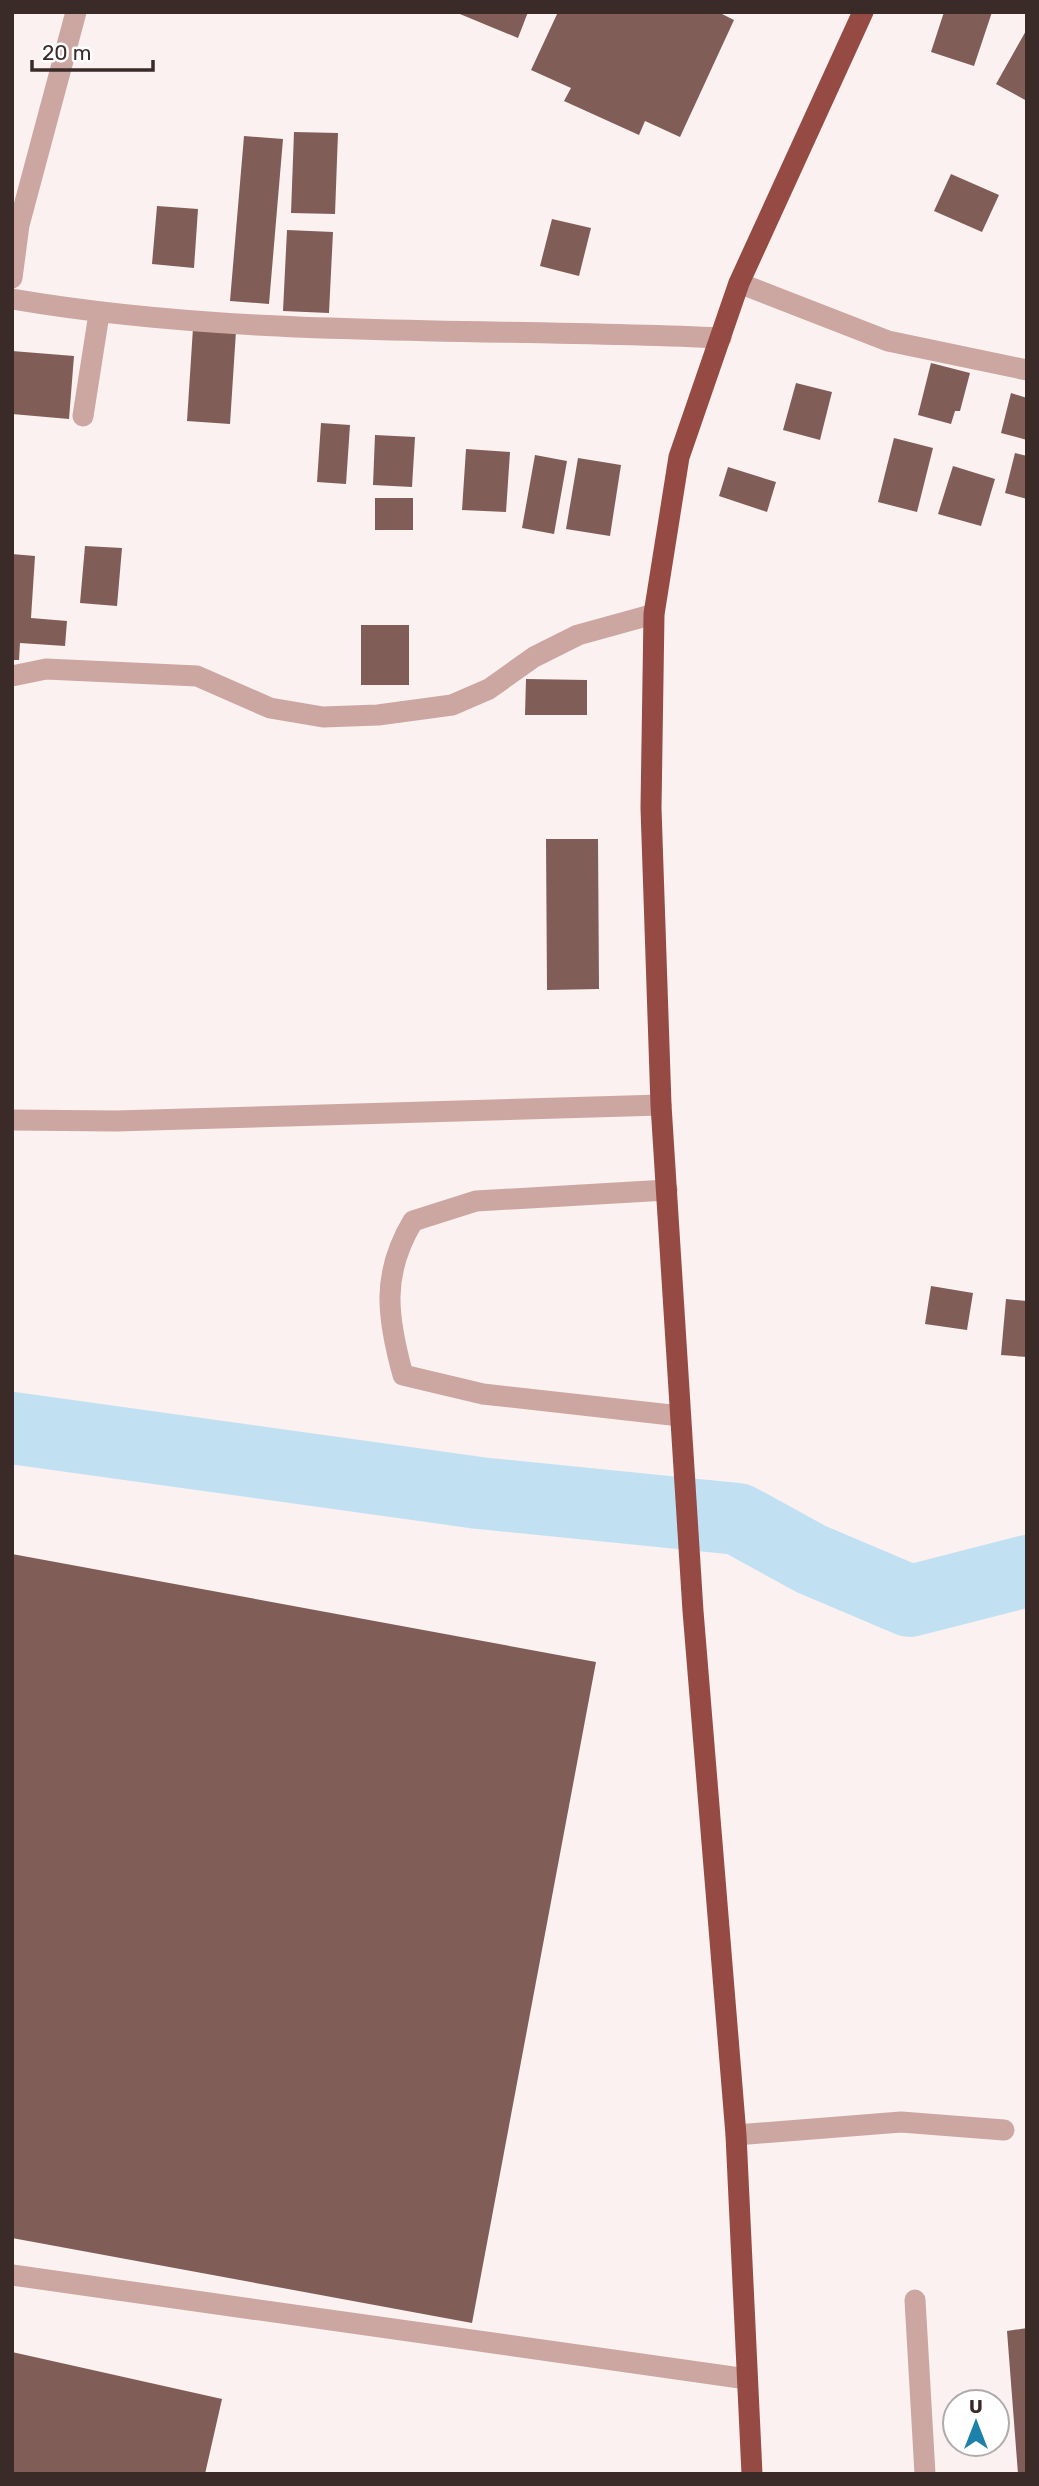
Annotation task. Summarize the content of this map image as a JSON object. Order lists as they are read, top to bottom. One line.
{"scale_bar":"20 m","north":"top"}
